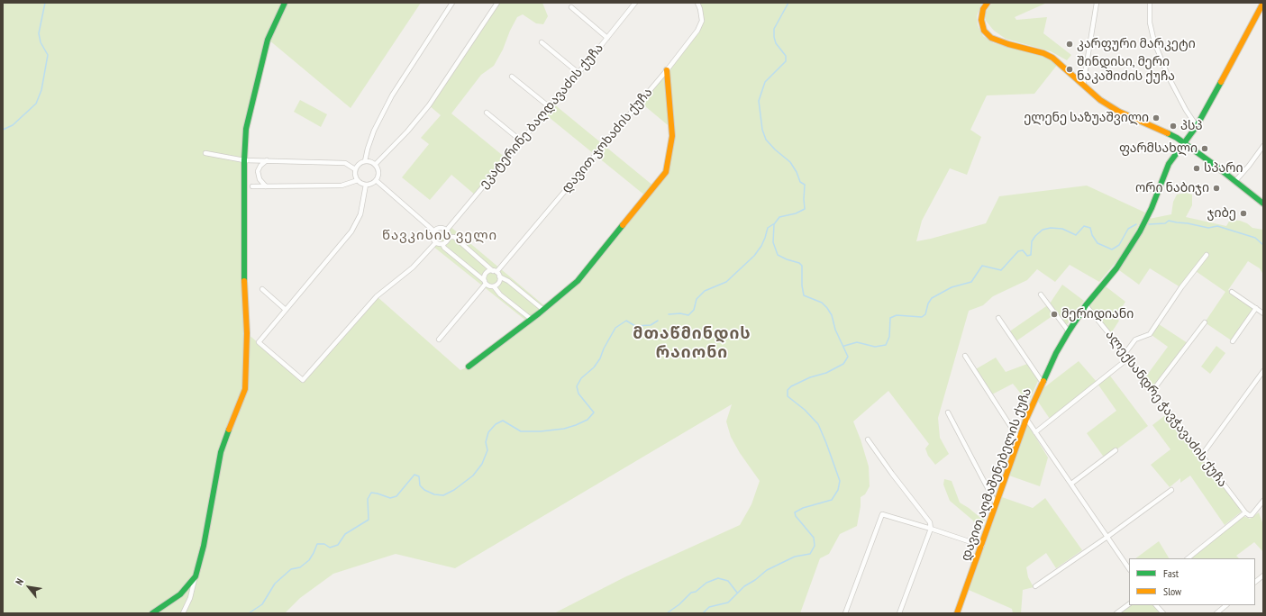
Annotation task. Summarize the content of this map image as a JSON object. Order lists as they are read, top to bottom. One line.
{"streets":{"street":["ეკატერინე ბაღდავაძის ქუჩა","დავით ჯოხაძის ქუჩა","ალექსანდრე ჭავჭავაძის ქუჩა","დავით აღმაშენებელის ქუჩა"]},"crossings":[["ალექსანდრე ჭავჭავაძის ქუჩა","დავით აღმაშენებელის ქუჩა"]],"districts":["წავკისის ველი","მთაწმინდის რაიონი"],"places":["კარფური მარკეტი","შინდისი, მერი ნაკაშიძის ქუჩა","ელენე საზუაშვილი","პსპ","ფარმსახლი","სპარი","ორი ნაბიჯი","ჯიბე","მერიდიანი"],"legend":["Fast","Slow"],"north":"top left"}
